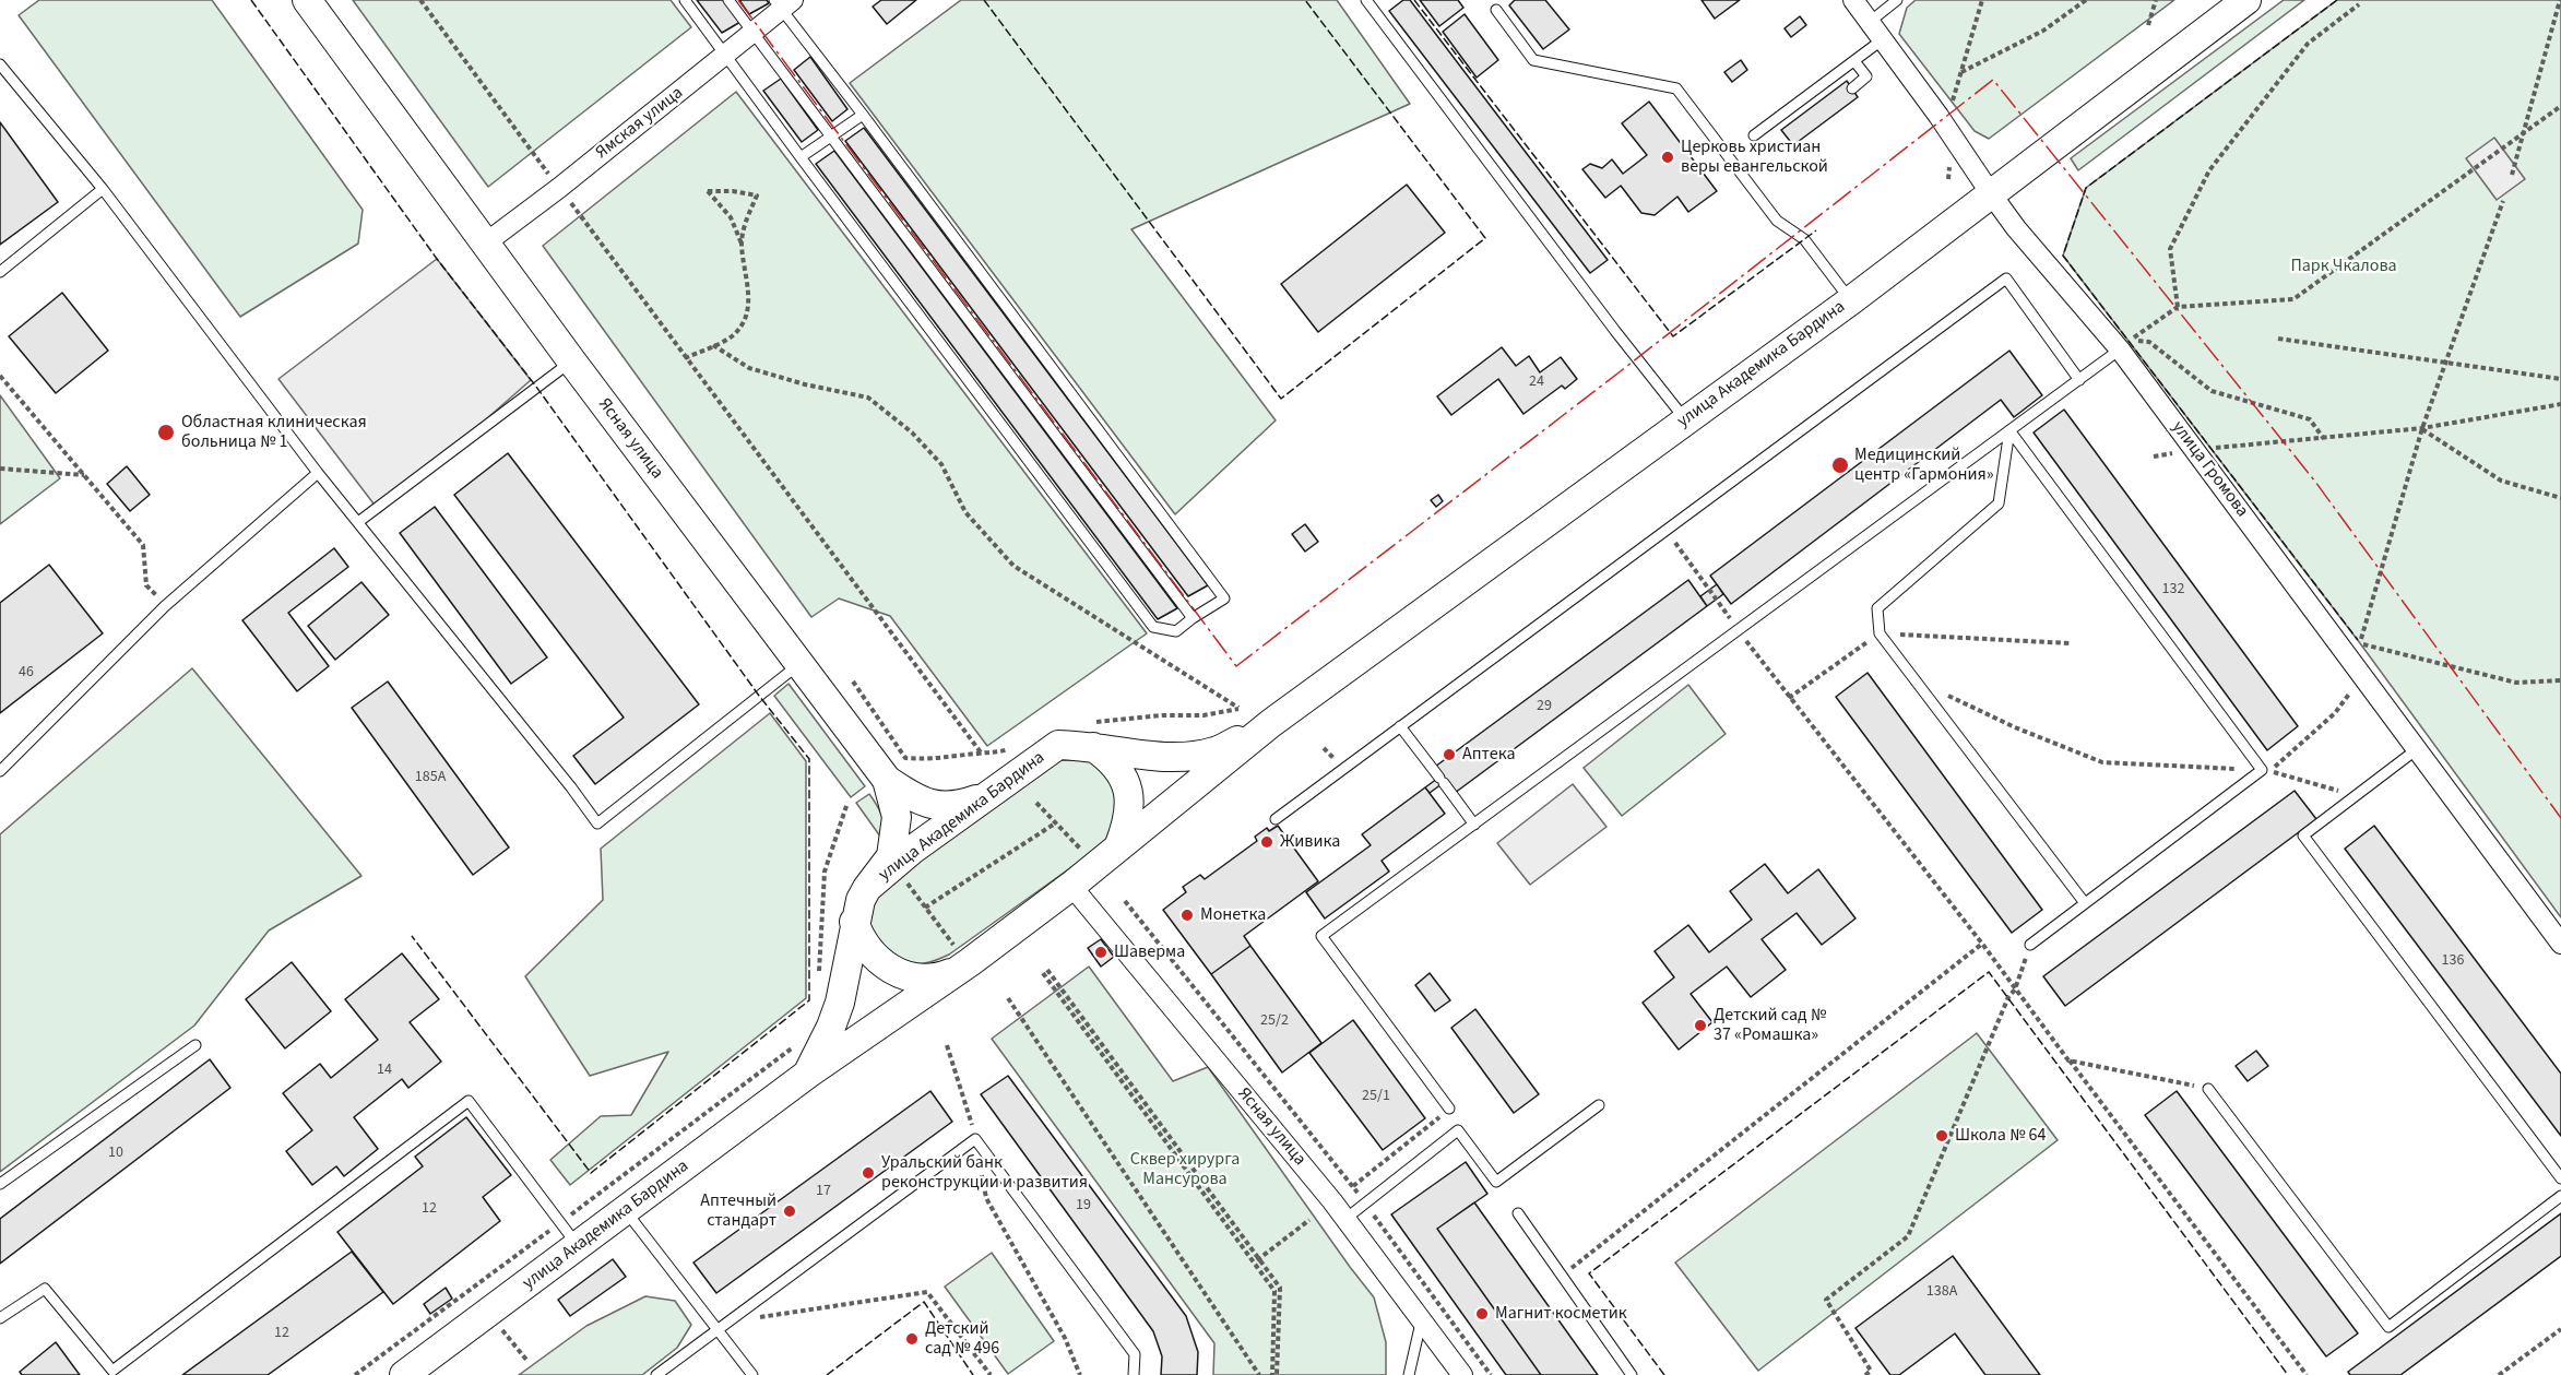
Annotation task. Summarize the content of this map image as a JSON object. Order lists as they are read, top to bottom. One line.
{"streets":{"street":["Ямская улица","улица Академика Бардина","Ясная улица","улица Громова"]},"crossings":[["Ямская улица","Ясная улица"],["улица Академика Бардина","Ясная улица"],["улица Академика Бардина","улица Громова"]],"parks":["Парк Чкалова","Сквер хирурга Мансурова"],"places":["Церковь христиан веры евангельской","Областная клиническая больница № 1","Медицинский центр «Гармония»","Аптека","Живика","Монетка","Шаверма","Детский сад № 37 «Ромашка»","Школа № 64","Уральский банк реконструкции и развития","Аптечный стандарт","Магнит косметик","Детский сад № 496"],"house_numbers":["24","132","46","29","185А","136","25/2","14","25/1","10","17","19","12","138А","12"]}
